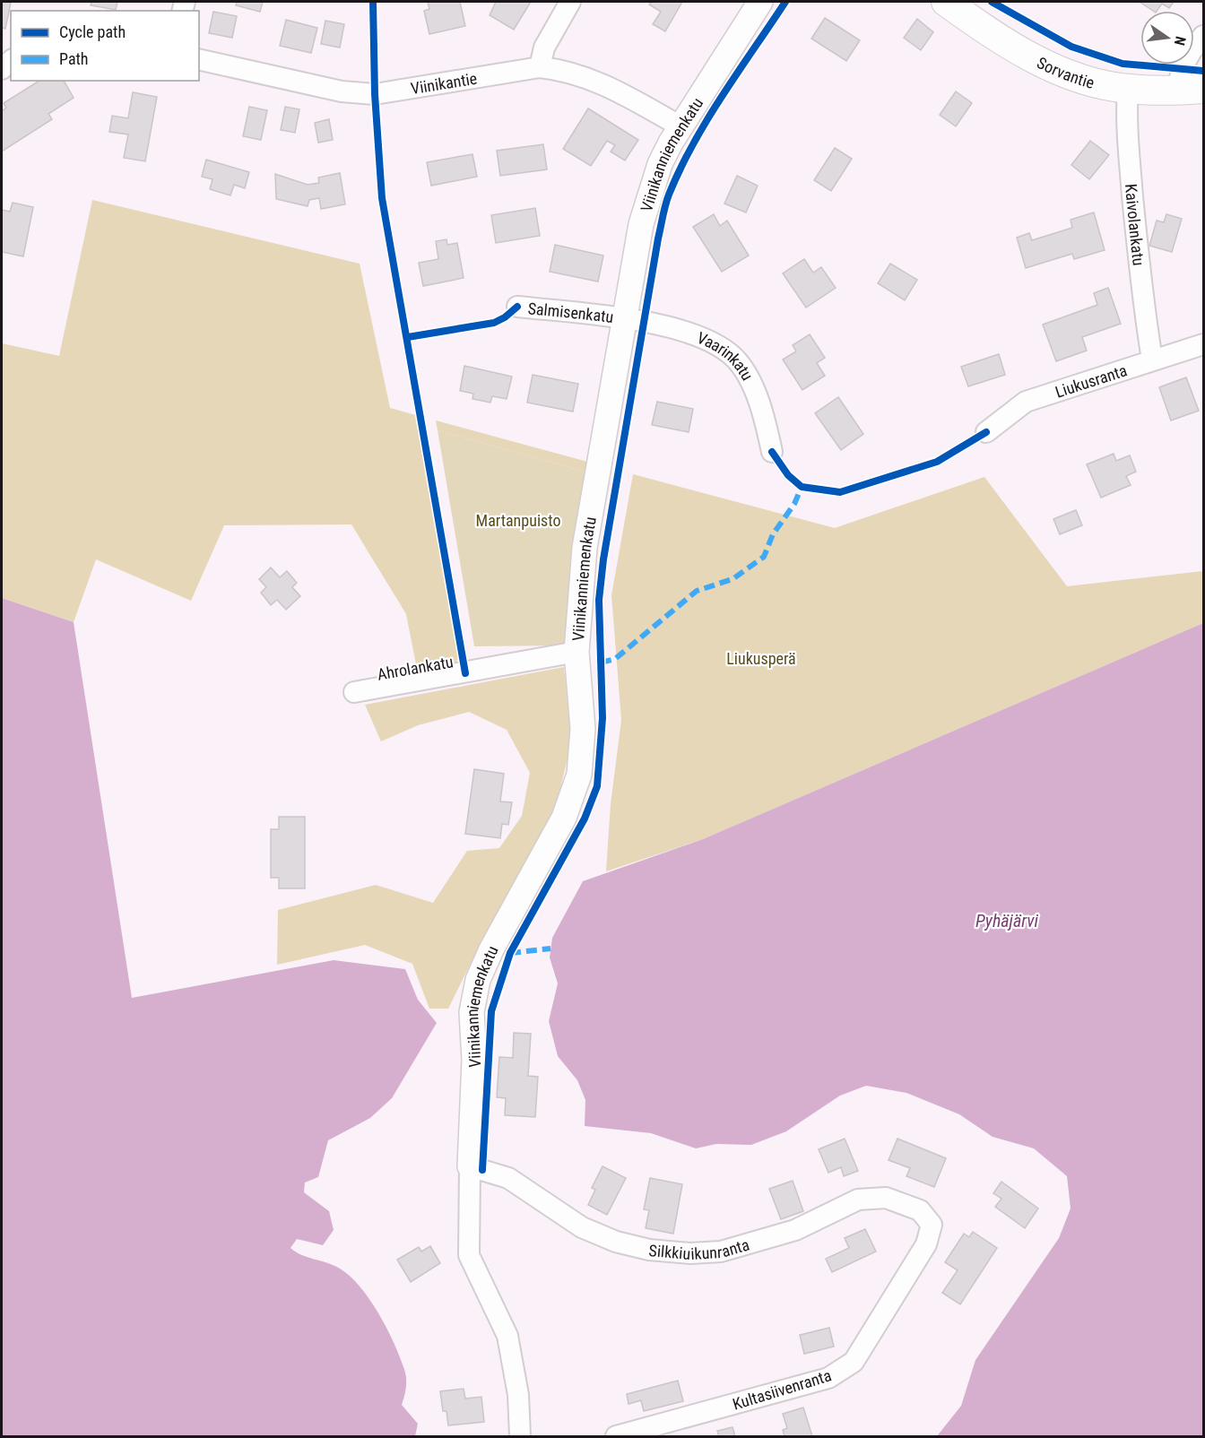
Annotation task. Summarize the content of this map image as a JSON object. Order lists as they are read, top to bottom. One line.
{"streets":{"main road":["Sorvantie"],"street":["Viinikantie","Viinikanniemenkatu","Kaivolankatu","Salmisenkatu","Vaarinkatu","Liukusranta","Ahrolankatu","Silkkiuikunranta","Kultasiivenranta"]},"crossings":[["Sorvantie","Kaivolankatu"],["Viinikantie","Viinikanniemenkatu"],["Viinikanniemenkatu","Salmisenkatu"],["Viinikanniemenkatu","Vaarinkatu"],["Viinikanniemenkatu","Ahrolankatu"],["Viinikanniemenkatu","Silkkiuikunranta"],["Kaivolankatu","Liukusranta"],["Salmisenkatu","Vaarinkatu"],["Silkkiuikunranta","Kultasiivenranta"]],"water":["Pyhäjärvi"],"parks":["Martanpuisto","Liukusperä"],"legend":["Cycle path","Path"],"north":"right"}
